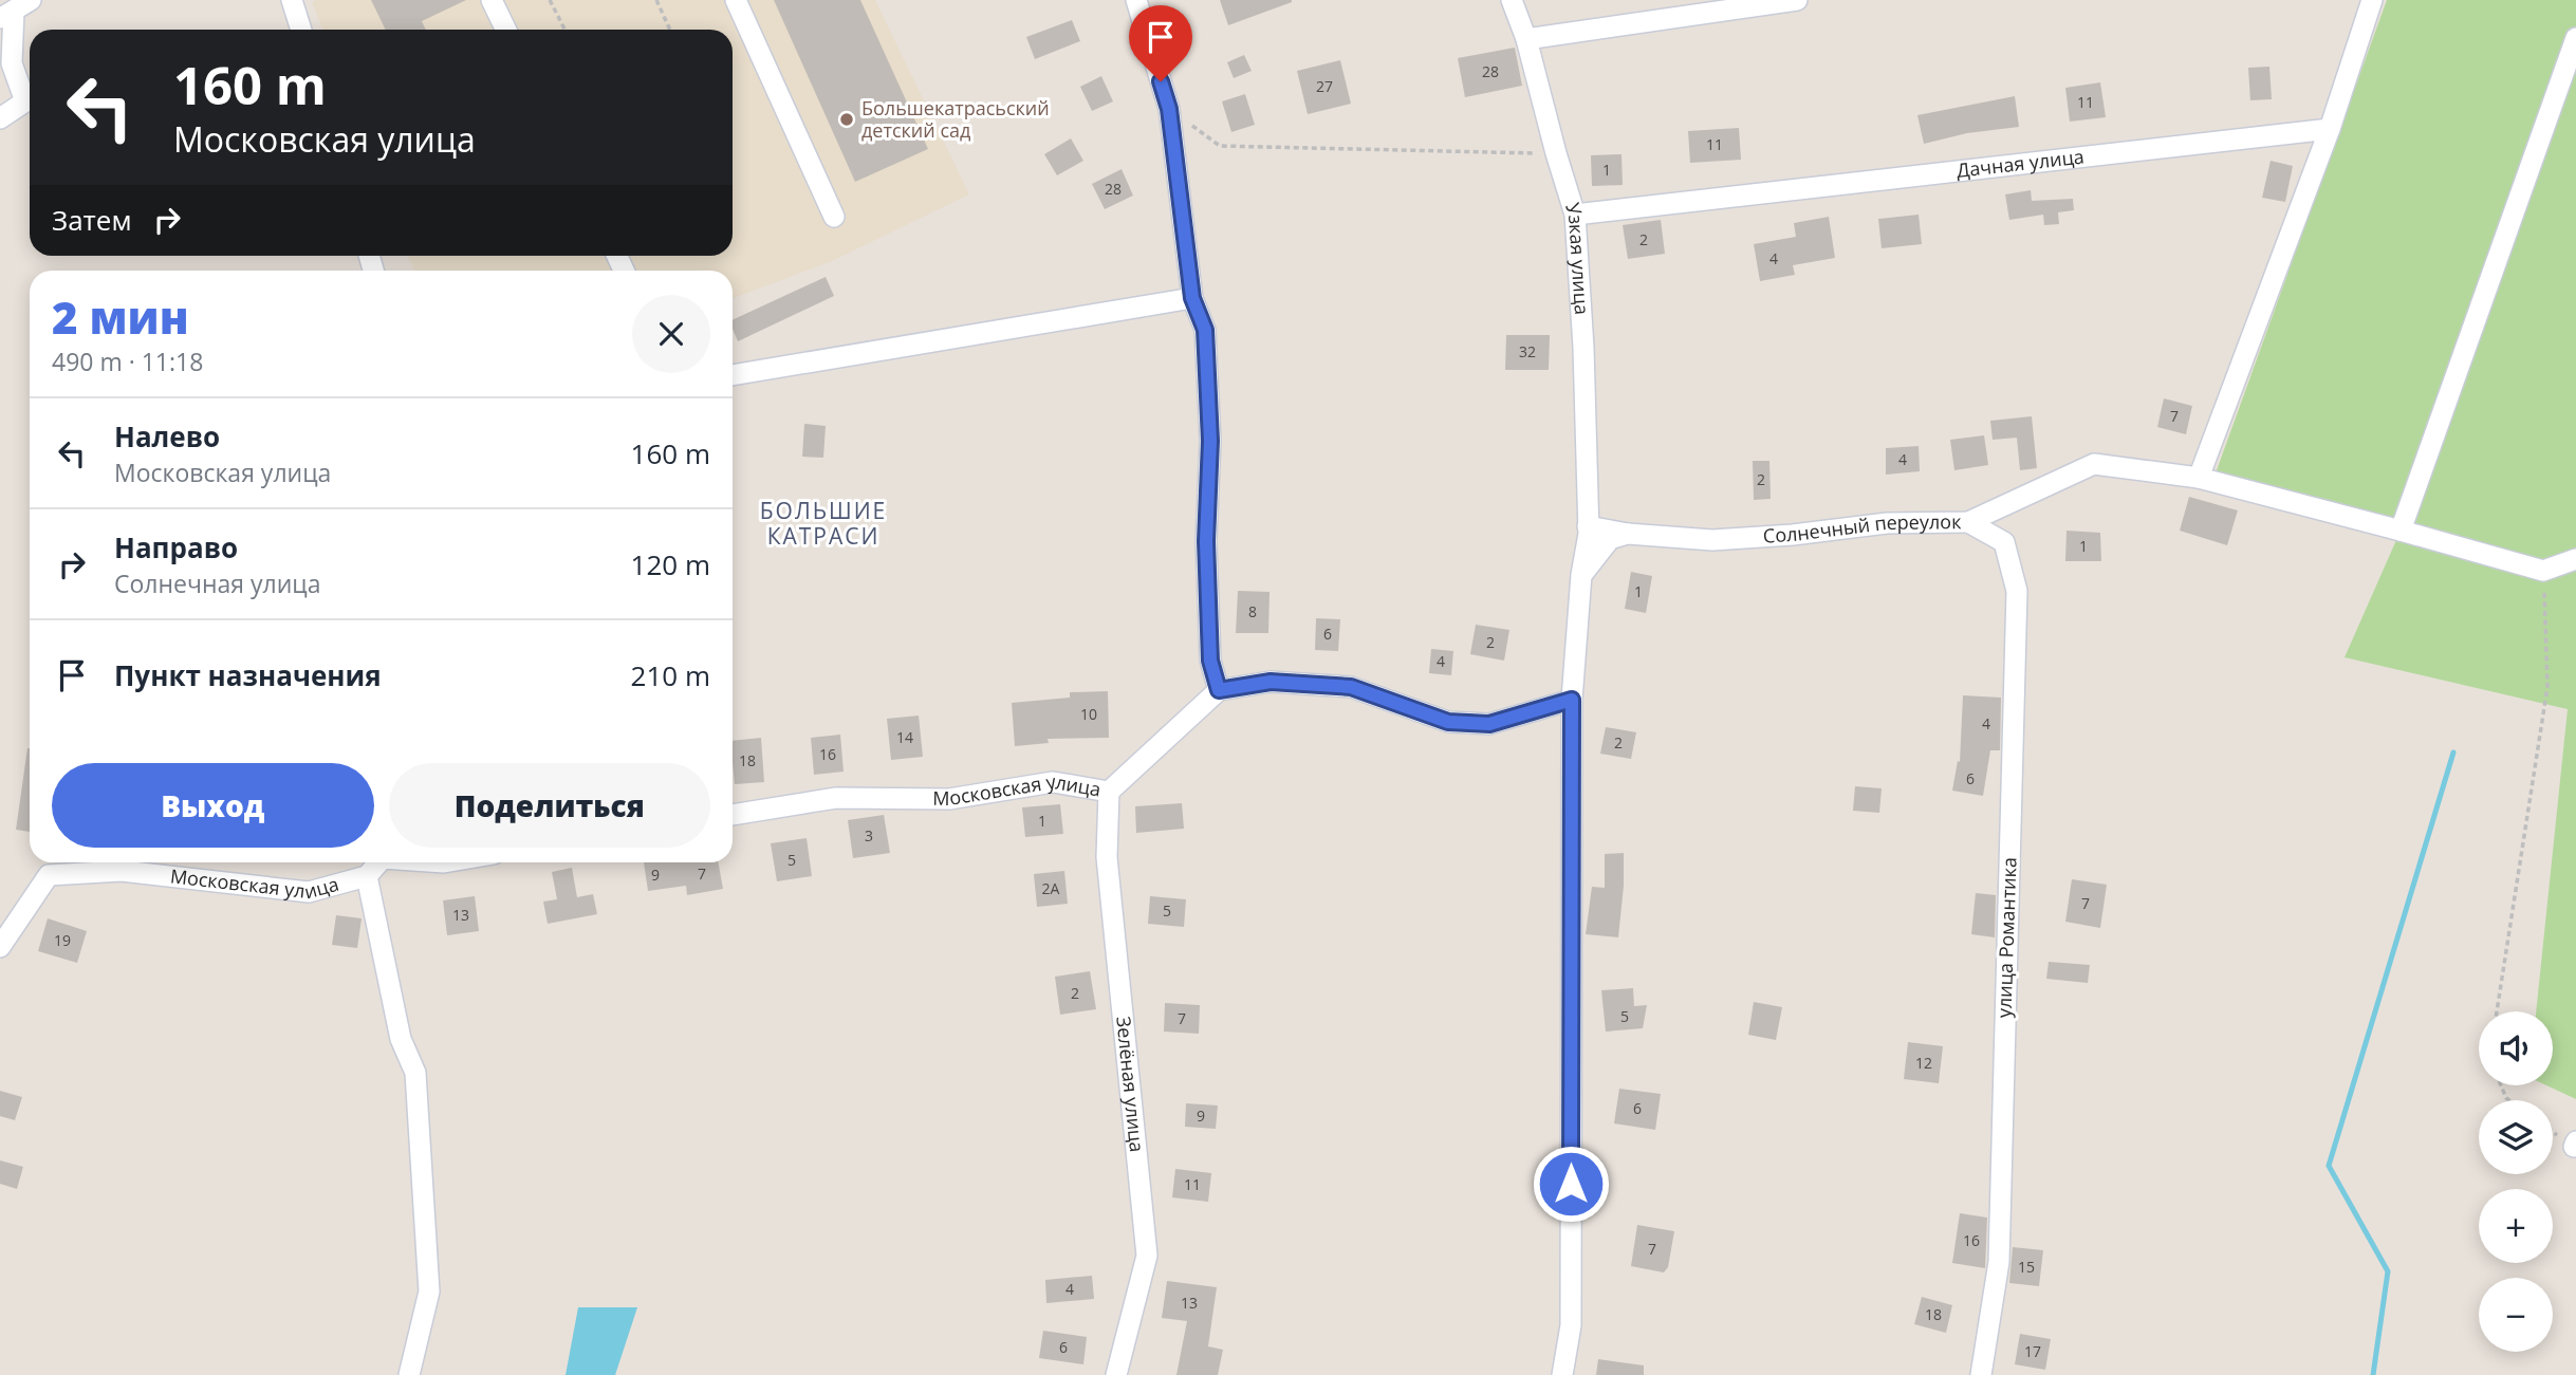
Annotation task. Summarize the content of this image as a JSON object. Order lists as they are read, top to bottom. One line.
{"streets":{"street":["Дачная улица","Узкая улица","Солнечный переулок","Московская улица","улица Романтика","Зелёная улица"]},"crossings":[["Дачная улица","Узкая улица"],["Узкая улица","Солнечный переулок"],["Солнечный переулок","улица Романтика"],["Московская улица","Зелёная улица"]],"districts":["БОЛЬШИЕ КАТРАСИ"],"places":["Большекатрасьский детский сад"],"house_numbers":["28","27","11","11","1","28","2","4","32","7","4","2","1","1","8","6","2","4","10","4","14","2","16","18","6","1","3","5","7","9","2А","7","5","13","19","2","5","7","12","6","9","11","16","7","15","4","13","18","6","17"],"page":{"turn":["160 m","Московская улица"],"then":"Затем","heading":["2 мин","490 m · 11:18"],"list":[{"name":"Налево","note":"Московская улица","value":"160 m"},{"name":"Направо","note":"Солнечная улица","value":"120 m"},{"name":"Пункт назначения","value":"210 m"}],"buttons":["Выход","Поделиться"],"map_buttons":["+","−"]}}
